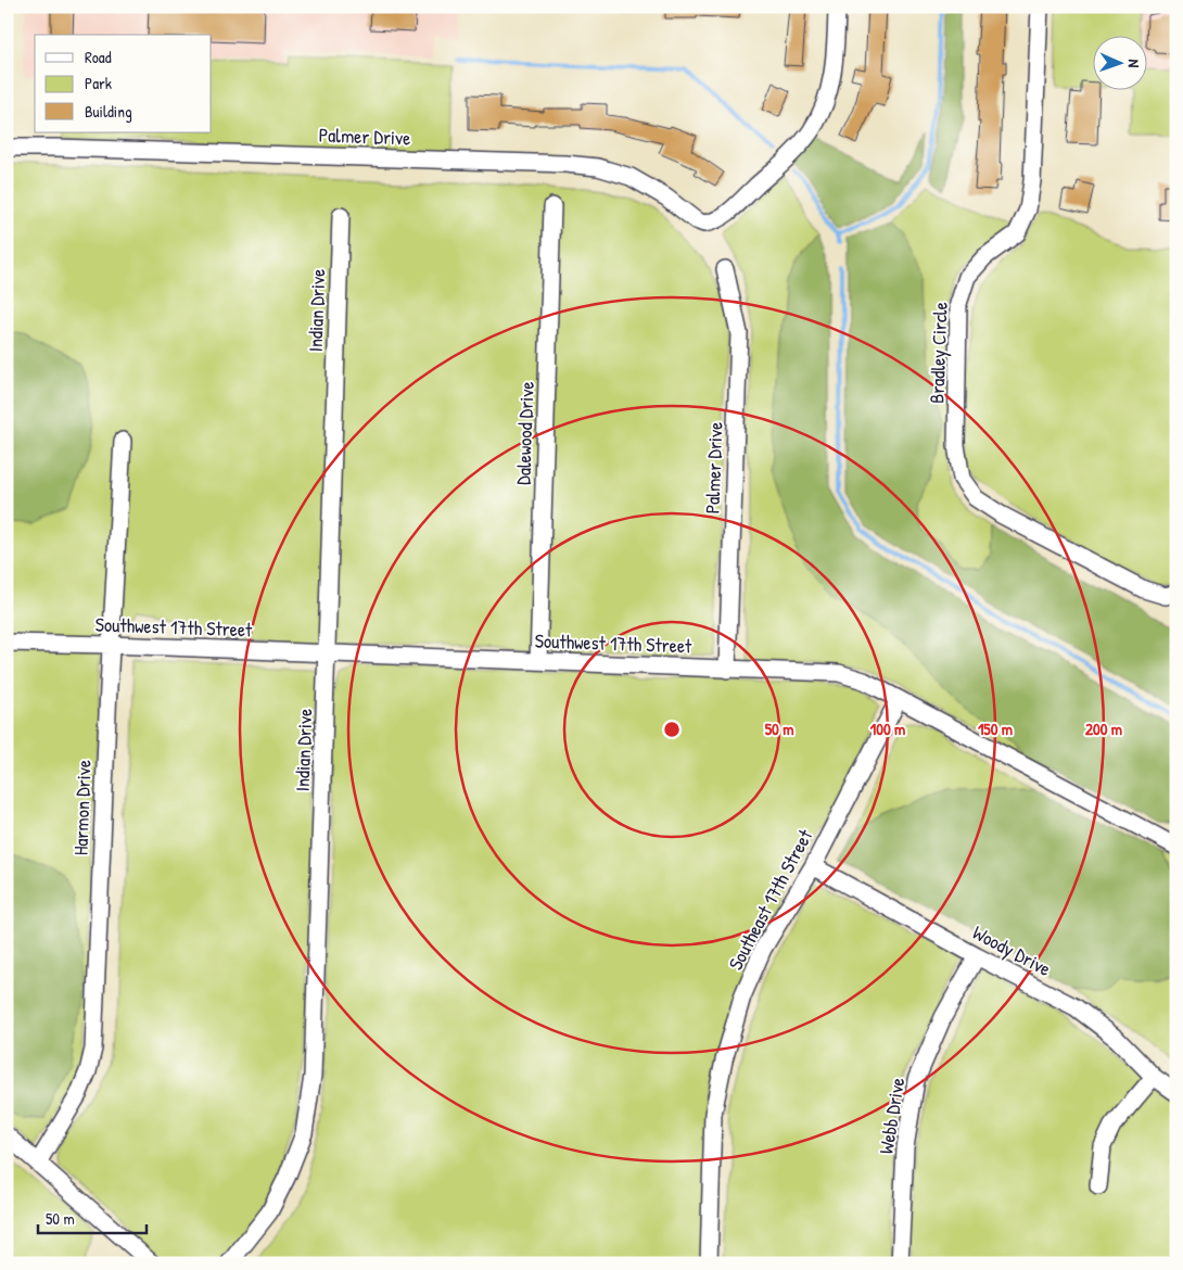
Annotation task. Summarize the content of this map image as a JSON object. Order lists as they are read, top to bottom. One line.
{"streets":{"street":["Palmer Drive","Indian Drive","Bradley Circle","Dalewood Drive","Southwest 17th Street","Harmon Drive","Southeast 17th Street","Woody Drive","Webb Drive"]},"crossings":[["Palmer Drive","Southwest 17th Street"],["Indian Drive","Southwest 17th Street"],["Dalewood Drive","Southwest 17th Street"],["Southwest 17th Street","Harmon Drive"],["Southwest 17th Street","Southeast 17th Street"],["Southeast 17th Street","Woody Drive"],["Woody Drive","Webb Drive"]],"legend":["Road","Park","Building"],"scale_bar":"50 m","north":"right","rings":["50 m","100 m","150 m","200 m"]}
